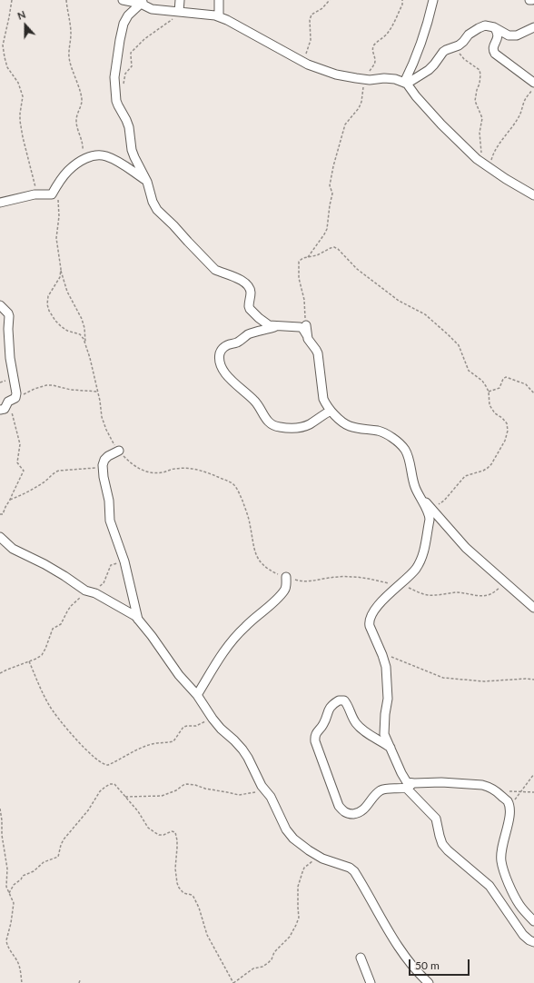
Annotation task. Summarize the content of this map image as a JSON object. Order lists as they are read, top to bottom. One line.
{"scale_bar":"50 m","north":"top"}
